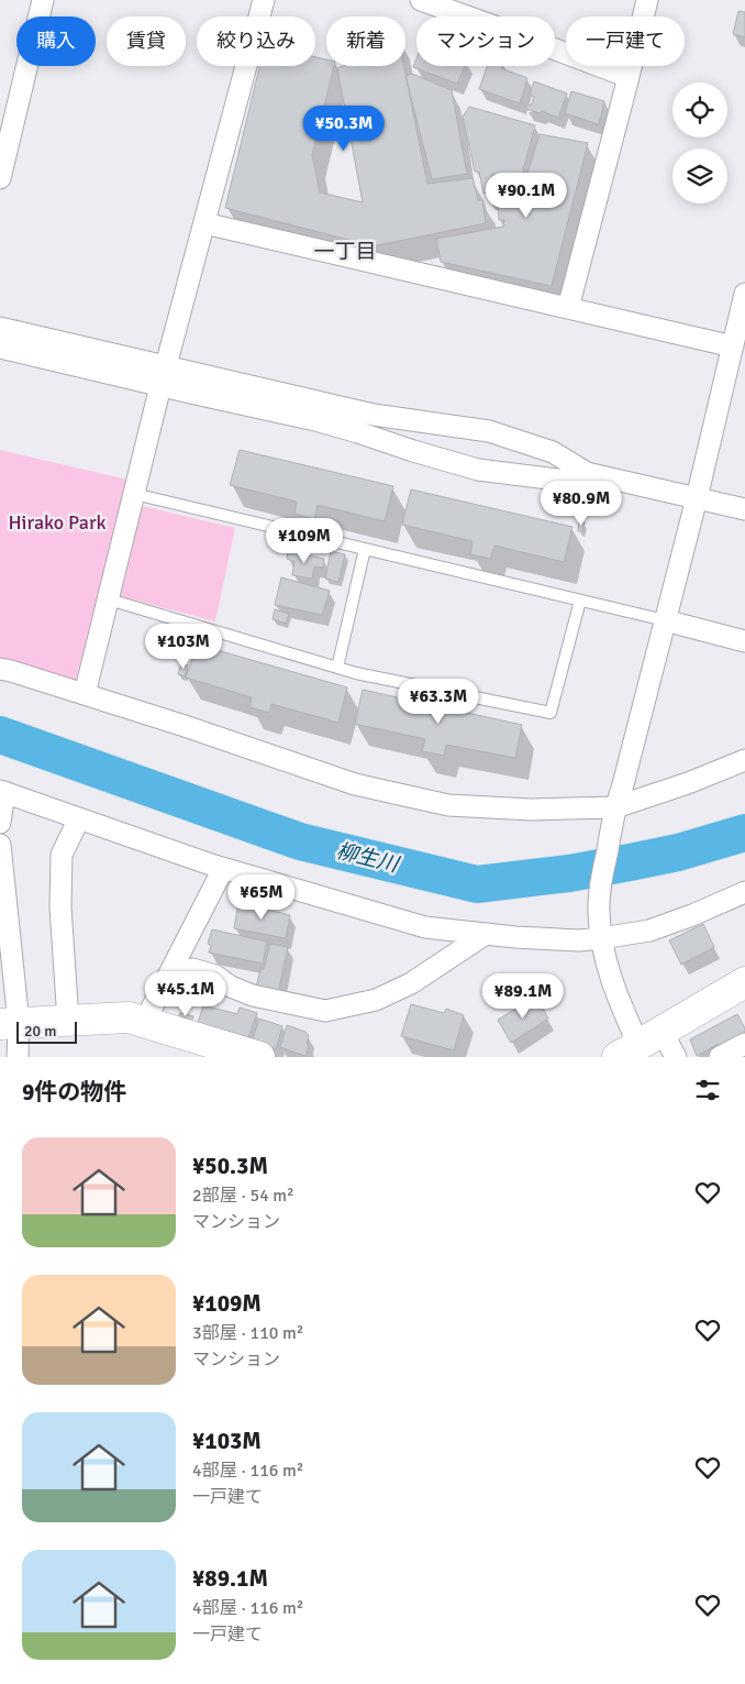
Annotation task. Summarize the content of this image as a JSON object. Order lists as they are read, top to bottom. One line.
{"districts":["一丁目"],"water":["柳生川"],"parks":["Hirako Park"],"scale_bar":"20 m","page":{"chip":["購入","賃貸","絞り込み","新着","マンション","一戸建て"],"price":["¥50.3M","¥90.1M","¥80.9M","¥109M","¥103M","¥63.3M","¥65M","¥45.1M","¥89.1M"],"scale":"20 m","heading":"9件の物件","list":[{"name":"¥50.3M","note":"2部屋 · 54 m² · マンション"},{"name":"¥109M","note":"3部屋 · 110 m² · マンション"},{"name":"¥103M","note":"4部屋 · 116 m² · 一戸建て"},{"name":"¥89.1M","note":"4部屋 · 116 m² · 一戸建て"}]}}
